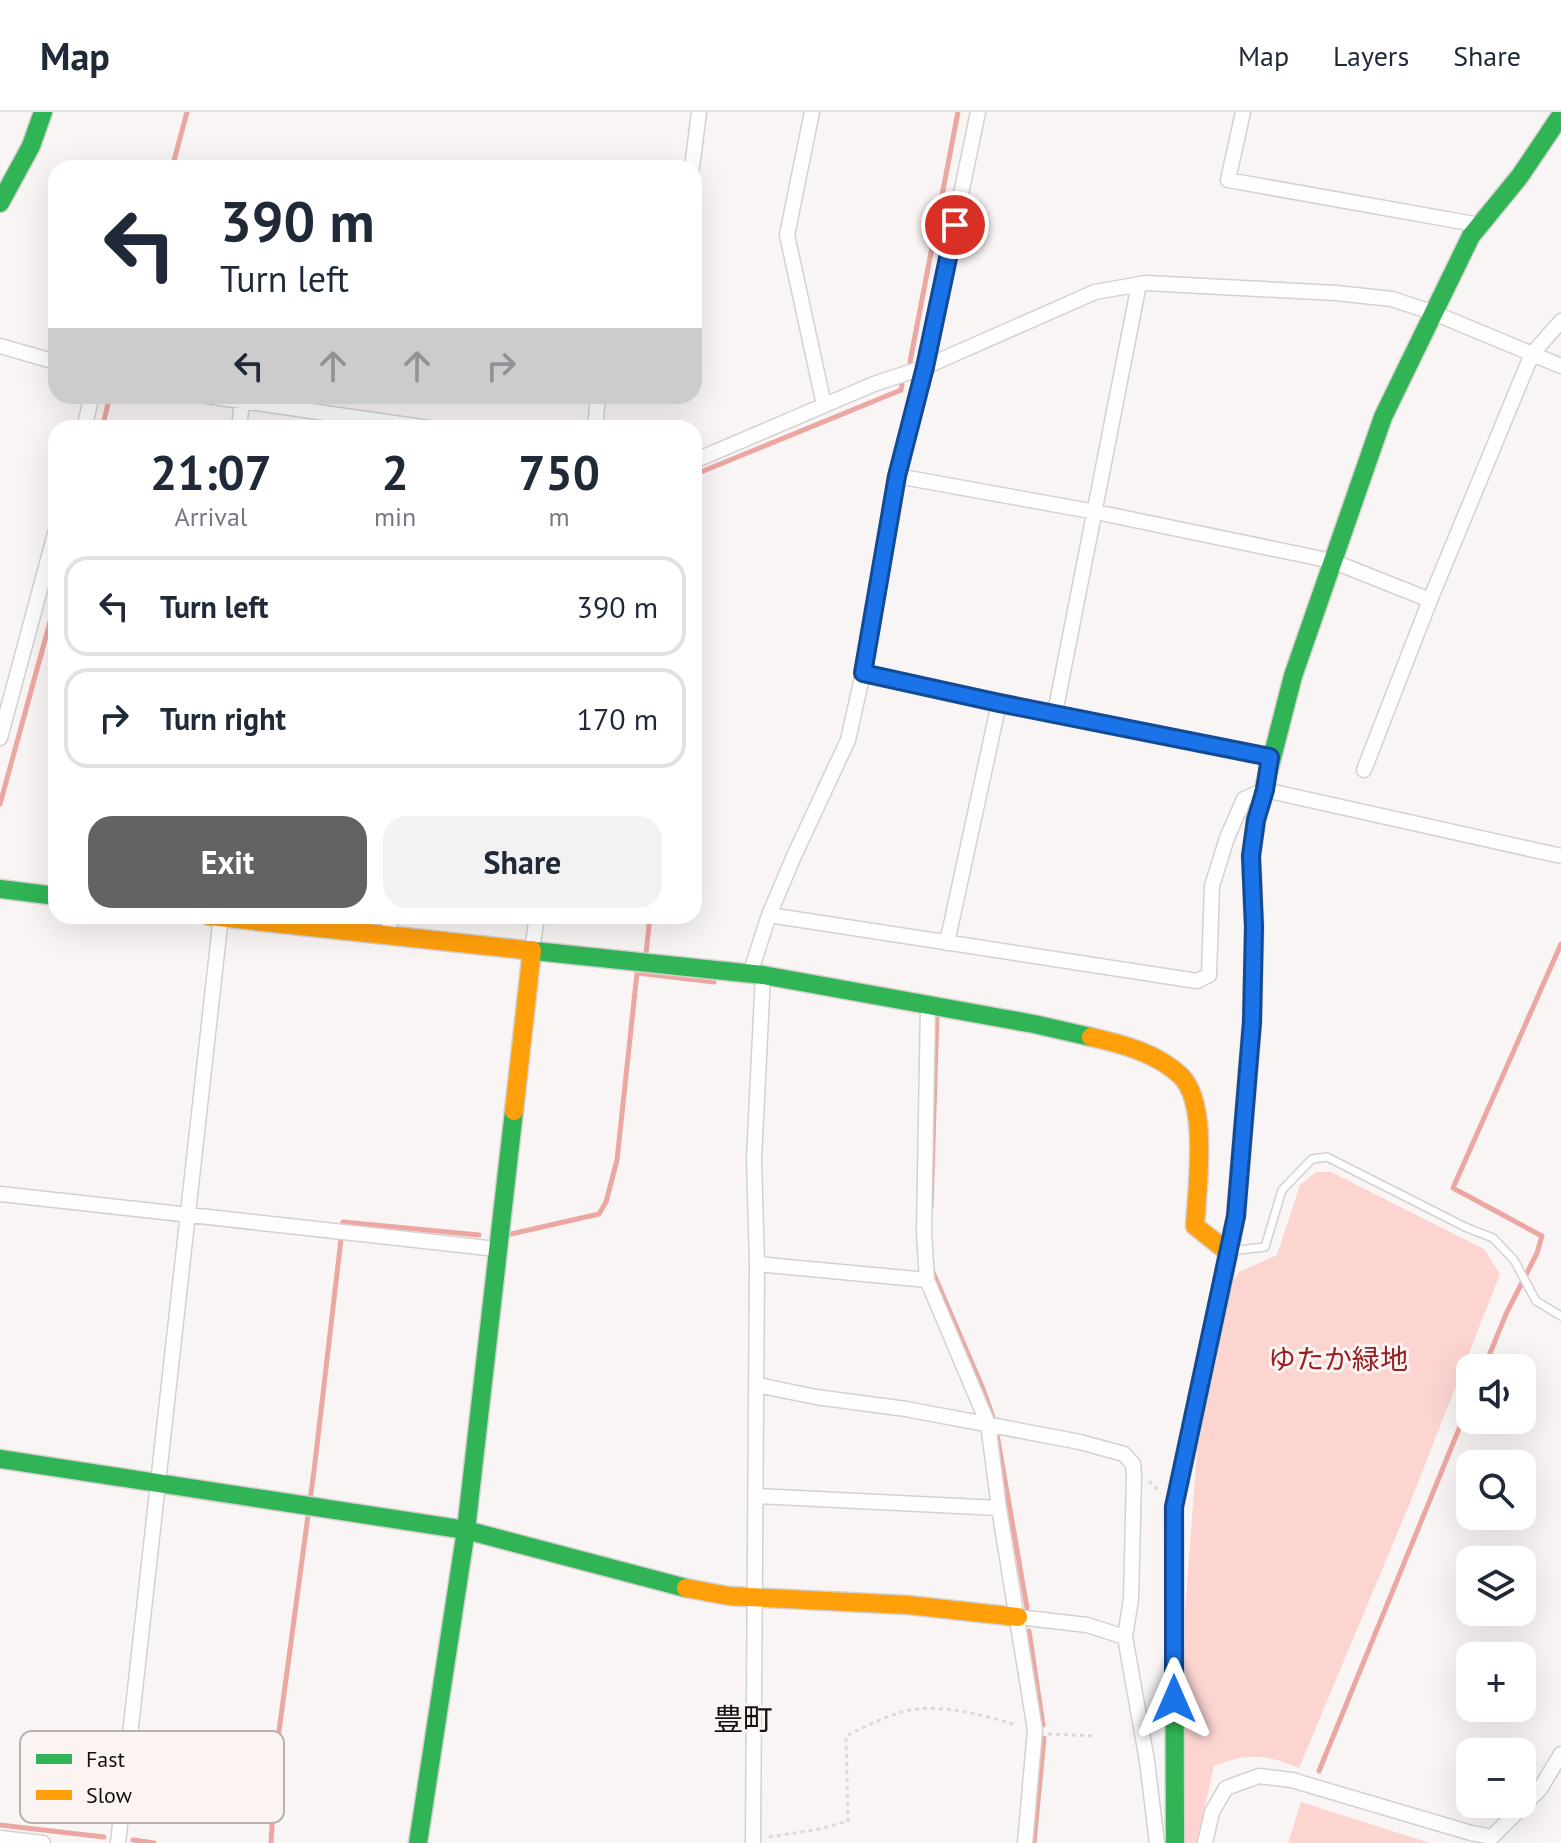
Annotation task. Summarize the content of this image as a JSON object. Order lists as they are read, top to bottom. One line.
{"districts":["豊町"],"parks":["ゆたか緑地"],"legend":["Fast","Slow"],"page":{"header":"Map","nav":["Map","Layers","Share"],"turn":["390 m","Turn left"],"eta":["21:07","Arrival","2","min","750","m"],"list":[{"name":"Turn left","value":"390 m"},{"name":"Turn right","value":"170 m"}],"buttons":["Exit","Share"],"map_buttons":["+","−"]}}
